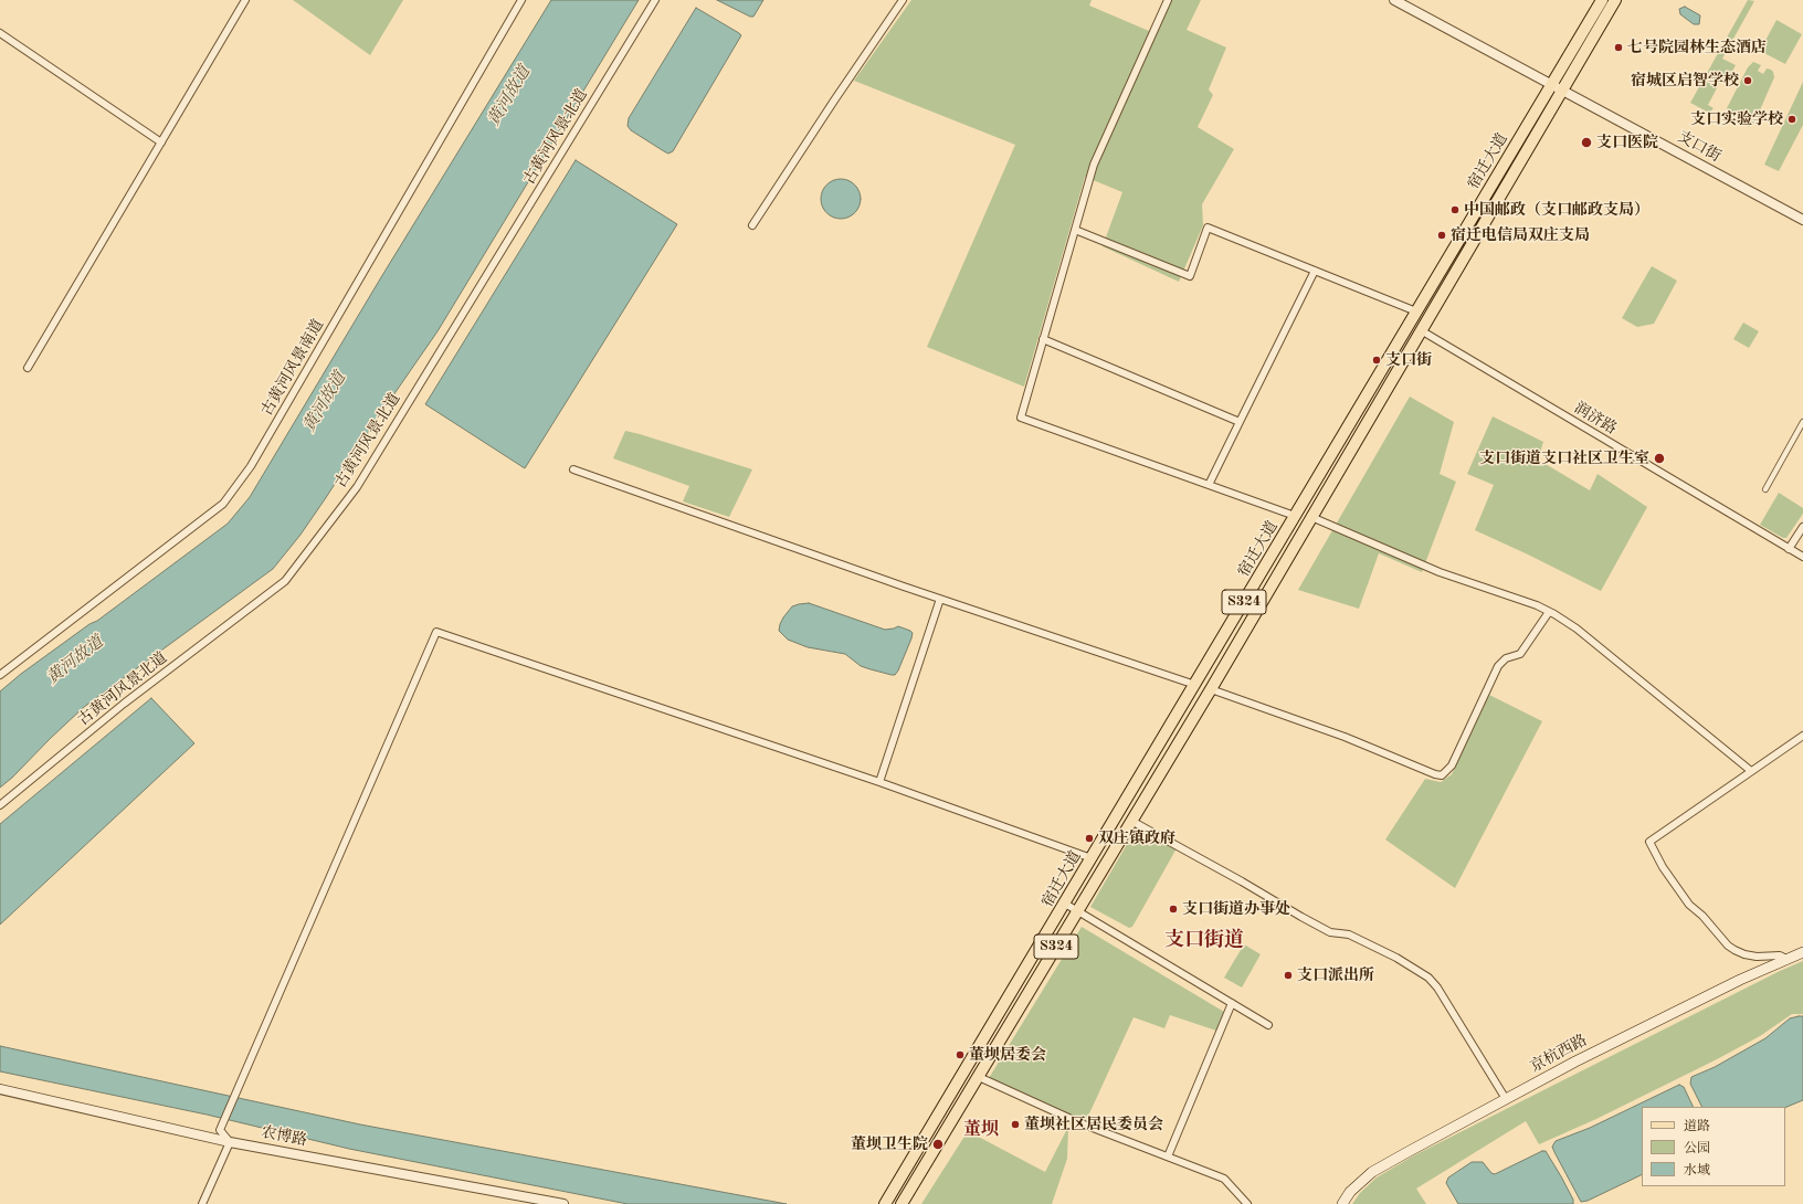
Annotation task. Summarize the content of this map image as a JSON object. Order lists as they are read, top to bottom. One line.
{"streets":{"main road":["宿迁大道","S324","京杭西路"],"street":["古黄河风景北道","支口街","古黄河风景南道","润济路","农博路"]},"crossings":[["支口街","宿迁大道"],["宿迁大道","润济路"]],"districts":["支口街道","董坝"],"water":["黄河故道"],"places":["七号院园林生态酒店","宿城区启智学校","支口实验学校","支口医院","中国邮政（支口邮政支局）","宿迁电信局双庄支局","支口街","支口街道支口社区卫生室","双庄镇政府","支口街道办事处","支口派出所","董坝居委会","董坝社区居民委员会","董坝卫生院"],"legend":["道路","公园","水域"]}
